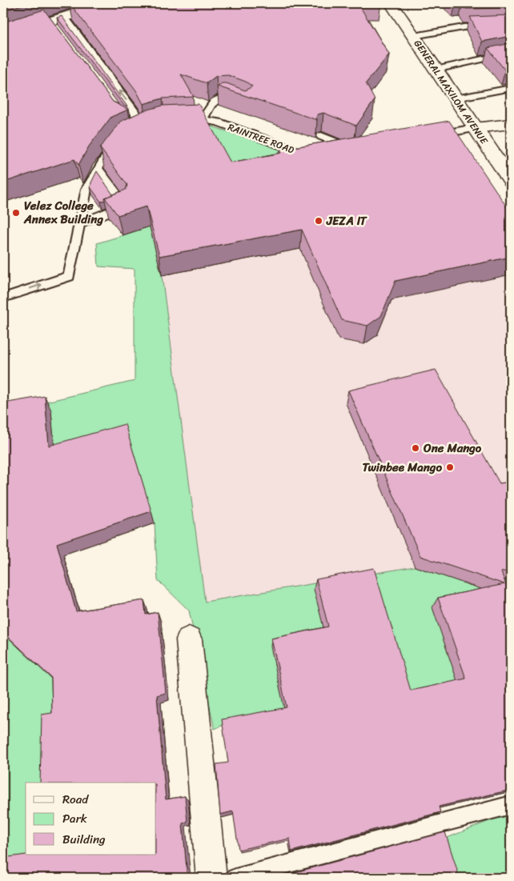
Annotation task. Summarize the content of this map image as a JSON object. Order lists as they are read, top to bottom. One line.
{"streets":{"main road":["GENERAL MAXILOM AVENUE"],"lane":["RAINTREE ROAD"]},"places":["Velez College Annex Building","JEZA IT","One Mango","Twinbee Mango"],"legend":["Road","Park","Building"]}
